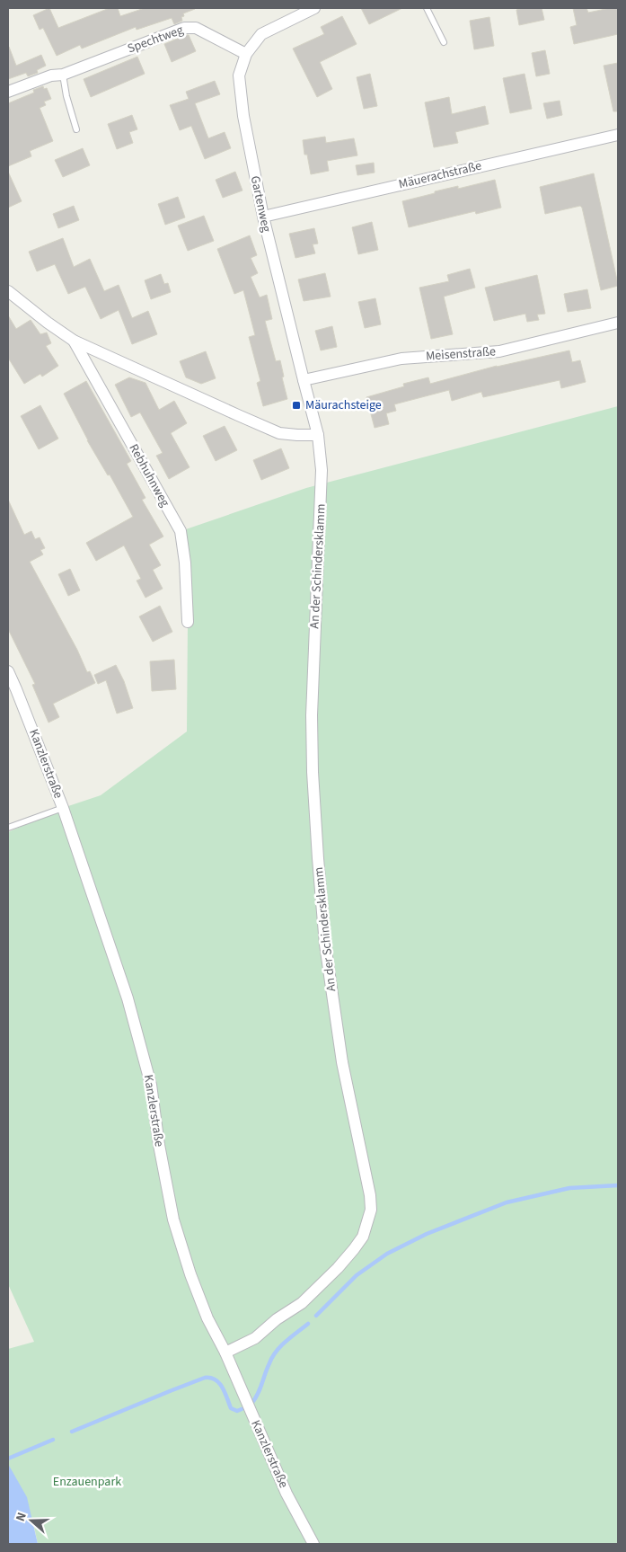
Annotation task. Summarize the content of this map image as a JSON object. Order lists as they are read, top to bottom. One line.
{"streets":{"street":["Spechtweg","Mäuerachstraße","Gartenweg","Meisenstraße","Rebhuhnweg","An der Schindersklamm","Kanzlerstraße"]},"crossings":[["Spechtweg","Gartenweg"],["Mäuerachstraße","Gartenweg"],["Gartenweg","Meisenstraße"],["Gartenweg","An der Schindersklamm"],["An der Schindersklamm","Kanzlerstraße"]],"parks":["Enzauenpark"],"places":{"transit":["Mäurachsteige"]},"north":"left"}
